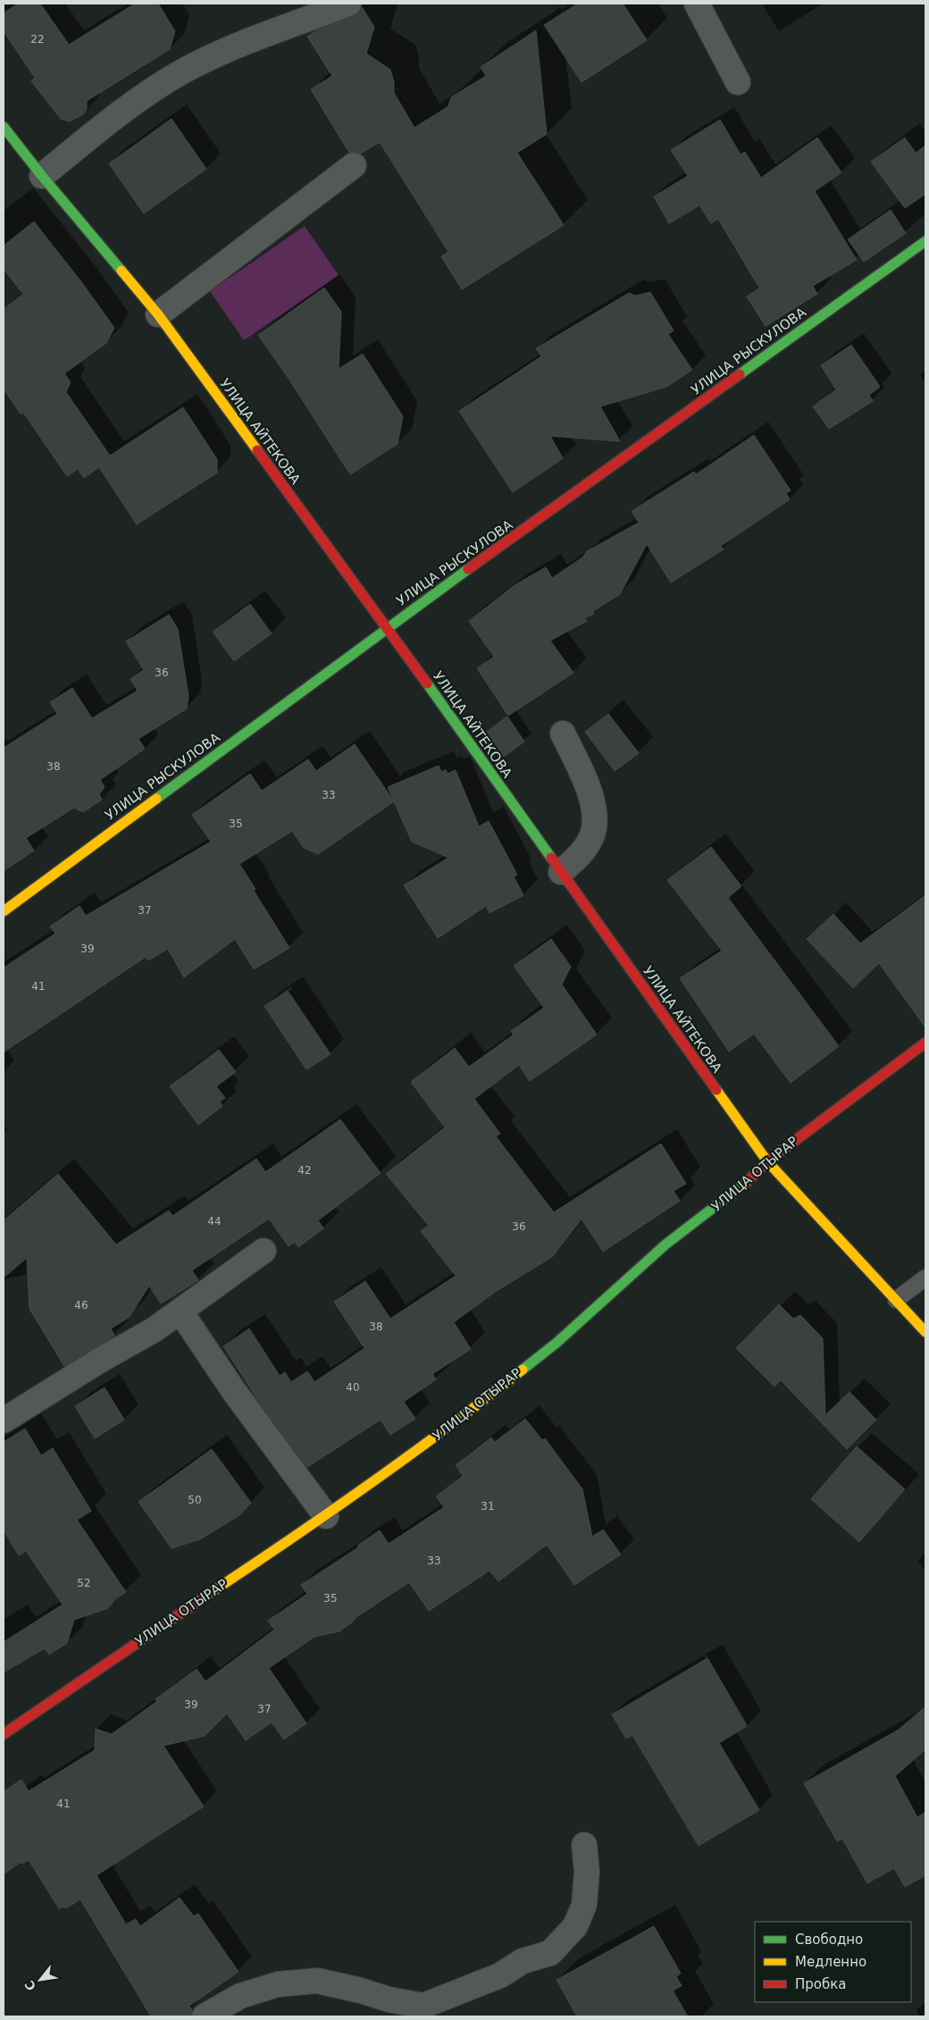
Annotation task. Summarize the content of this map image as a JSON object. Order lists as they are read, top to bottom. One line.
{"streets":{"street":["УЛИЦА РЫСКУЛОВА","УЛИЦА АЙТЕКОВА","УЛИЦА ОТЫРАР"]},"crossings":[["УЛИЦА РЫСКУЛОВА","УЛИЦА АЙТЕКОВА"],["УЛИЦА АЙТЕКОВА","УЛИЦА ОТЫРАР"]],"house_numbers":["22","36","38","33","35","37","39","41","42","44","36","46","38","40","50","31","33","52","35","39","37","41"],"legend":["Свободно","Медленно","Пробка"],"north":"bottom left"}
